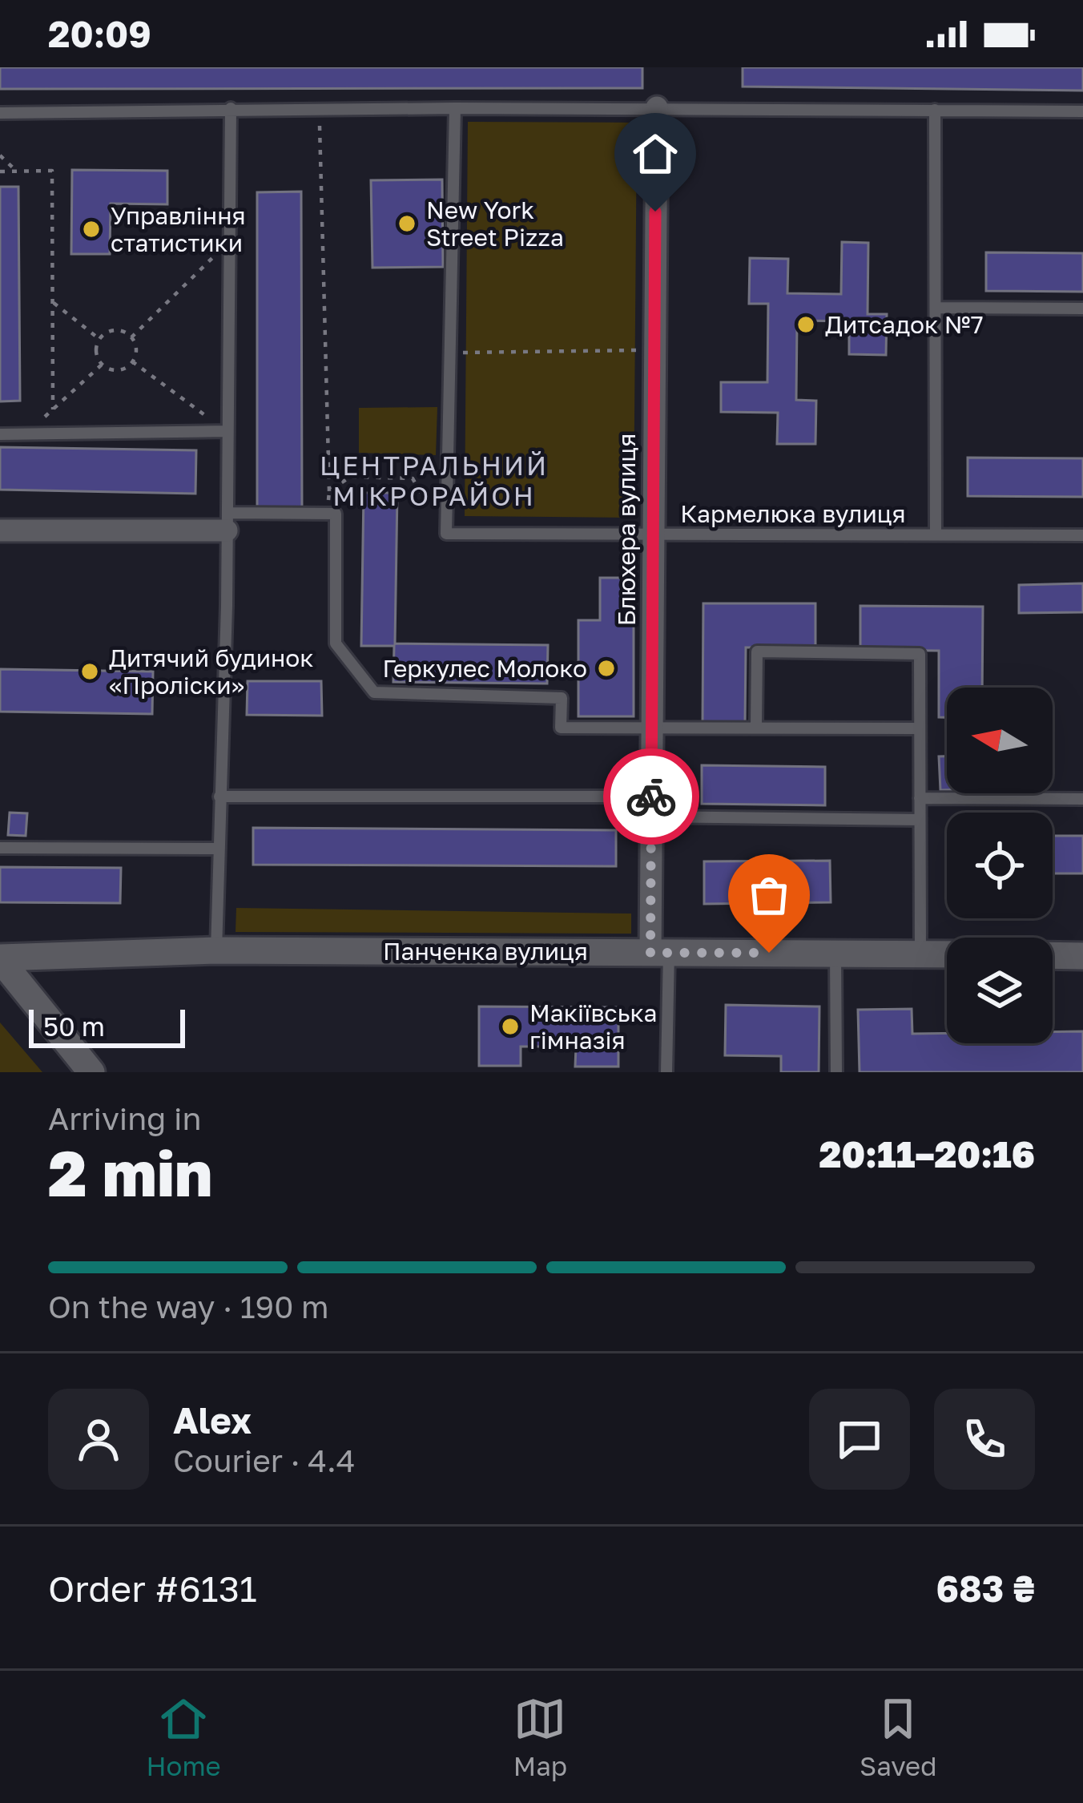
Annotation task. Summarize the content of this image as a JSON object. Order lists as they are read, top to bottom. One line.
{"streets":{"street":["Блюхера вулиця","Панченка вулиця"],"lane":["Кармелюка вулиця"]},"crossings":[["Кармелюка вулиця","Блюхера вулиця"],["Блюхера вулиця","Панченка вулиця"]],"districts":["ЦЕНТРАЛЬНИЙ МІКРОРАЙОН"],"places":["New York Street Pizza","Управління статистики","Дитсадок №7","Геркулес Молоко","Дитячий будинок «Проліски»","Макіївська гімназія"],"scale_bar":"50 m","north":"left","page":{"status":"20:09","scale":"50 m","heading":["2 min","Arriving in","20:11–20:16"],"panel":["Alex","Courier · 4.4","Order #6131","683 ₴"],"bar":"On the way · 190 m","tabs":["Home","Map","Saved"]}}
